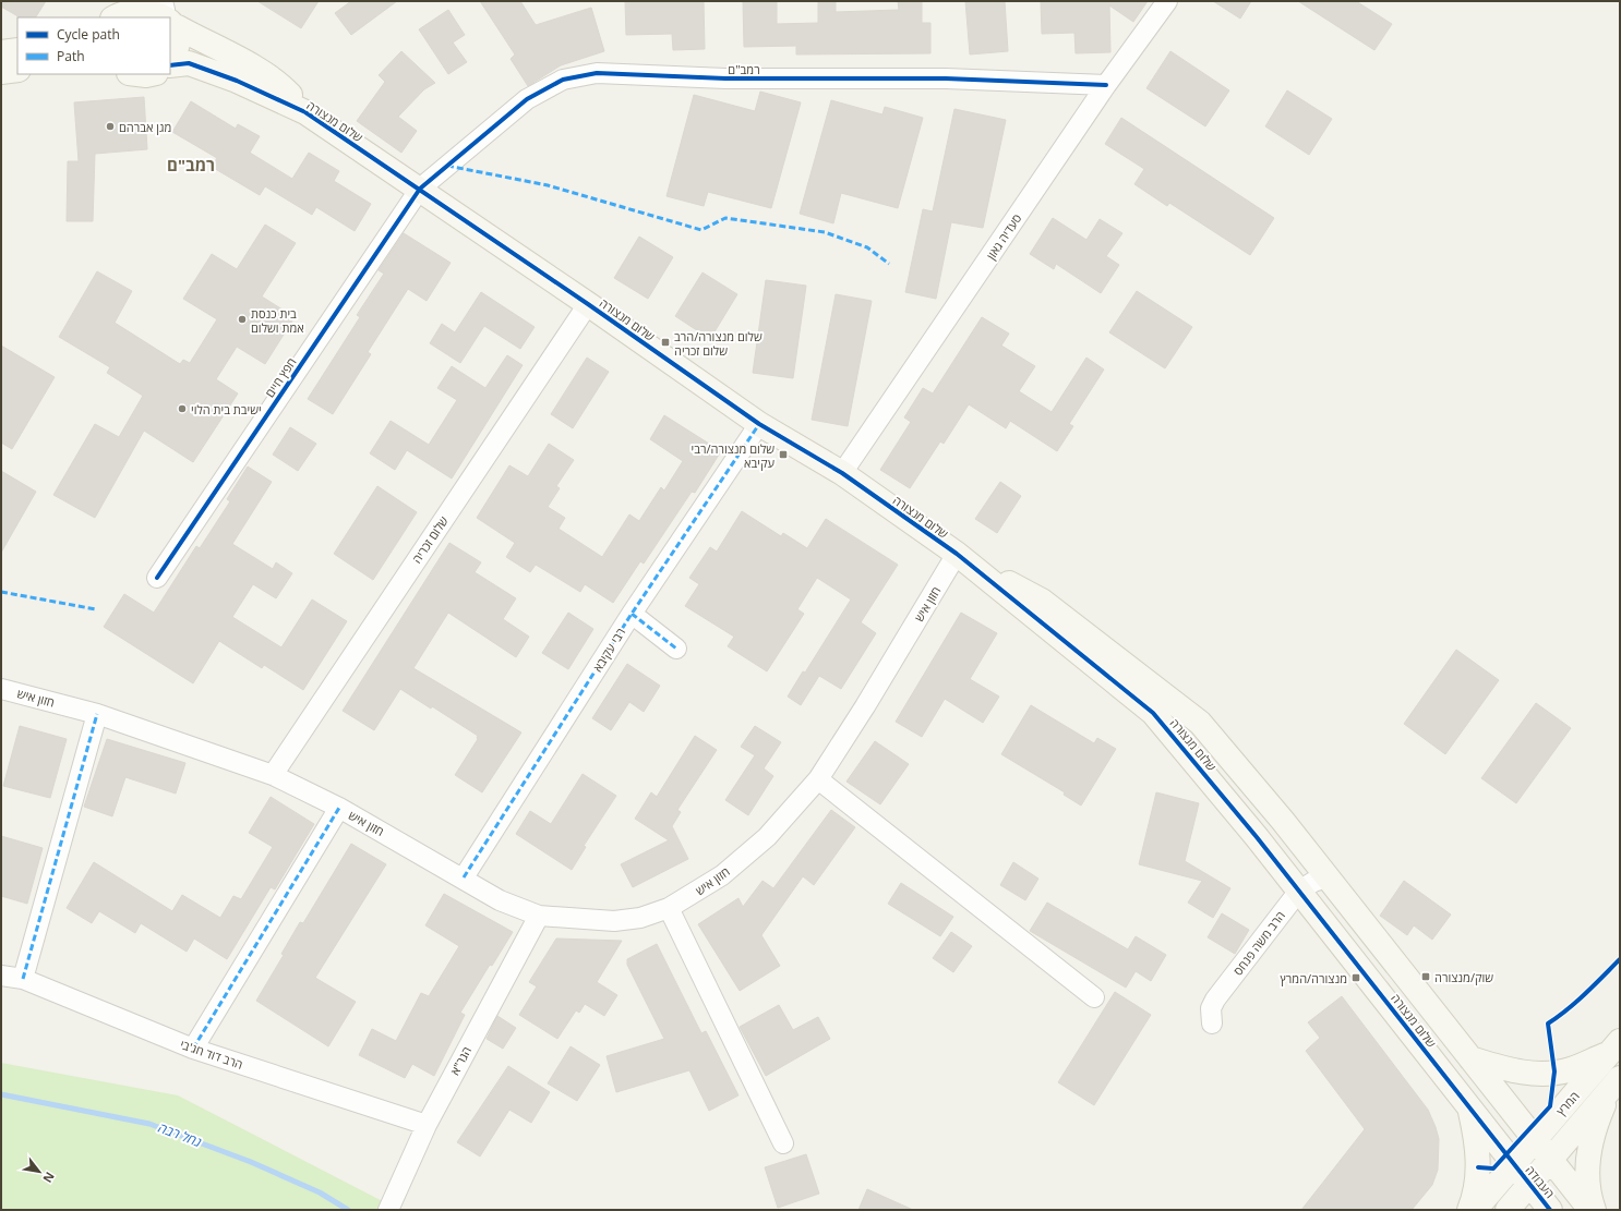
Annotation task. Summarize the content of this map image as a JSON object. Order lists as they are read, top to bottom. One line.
{"streets":{"street":["רמב\"ם","שלום מנצורה","סעדיה גאון","חפץ חיים","שלום זכריה","חזון איש","רבי עקיבא","הרב משה פנחס","הרב דוד חג'בי","הגר\"א","המרץ","העבודה"]},"crossings":[["רמב\"ם","שלום מנצורה"],["רמב\"ם","סעדיה גאון"],["רמב\"ם","חפץ חיים"],["שלום מנצורה","סעדיה גאון"],["שלום מנצורה","חפץ חיים"],["שלום מנצורה","שלום זכריה"],["שלום מנצורה","חזון איש"],["שלום מנצורה","רבי עקיבא"],["שלום מנצורה","הרב משה פנחס"],["שלום מנצורה","המרץ"],["שלום מנצורה","העבודה"],["שלום זכריה","חזון איש"],["חזון איש","רבי עקיבא"],["חזון איש","הרב דוד חג'בי"],["חזון איש","הגר\"א"],["הרב דוד חג'בי","הגר\"א"],["המרץ","העבודה"]],"districts":["רמב\"ם"],"water":["נחל רבה"],"places":{"other":["מגן אברהם","בית כנסת אמת ושלום","ישיבת בית הלוי"],"transit":["שלום מנצורה/הרב שלום זכריה","שלום מנצורה/רבי עקיבא","שוק/מנצורה","מנצורה/המרץ"]},"legend":["Cycle path","Path"],"north":"bottom right"}
